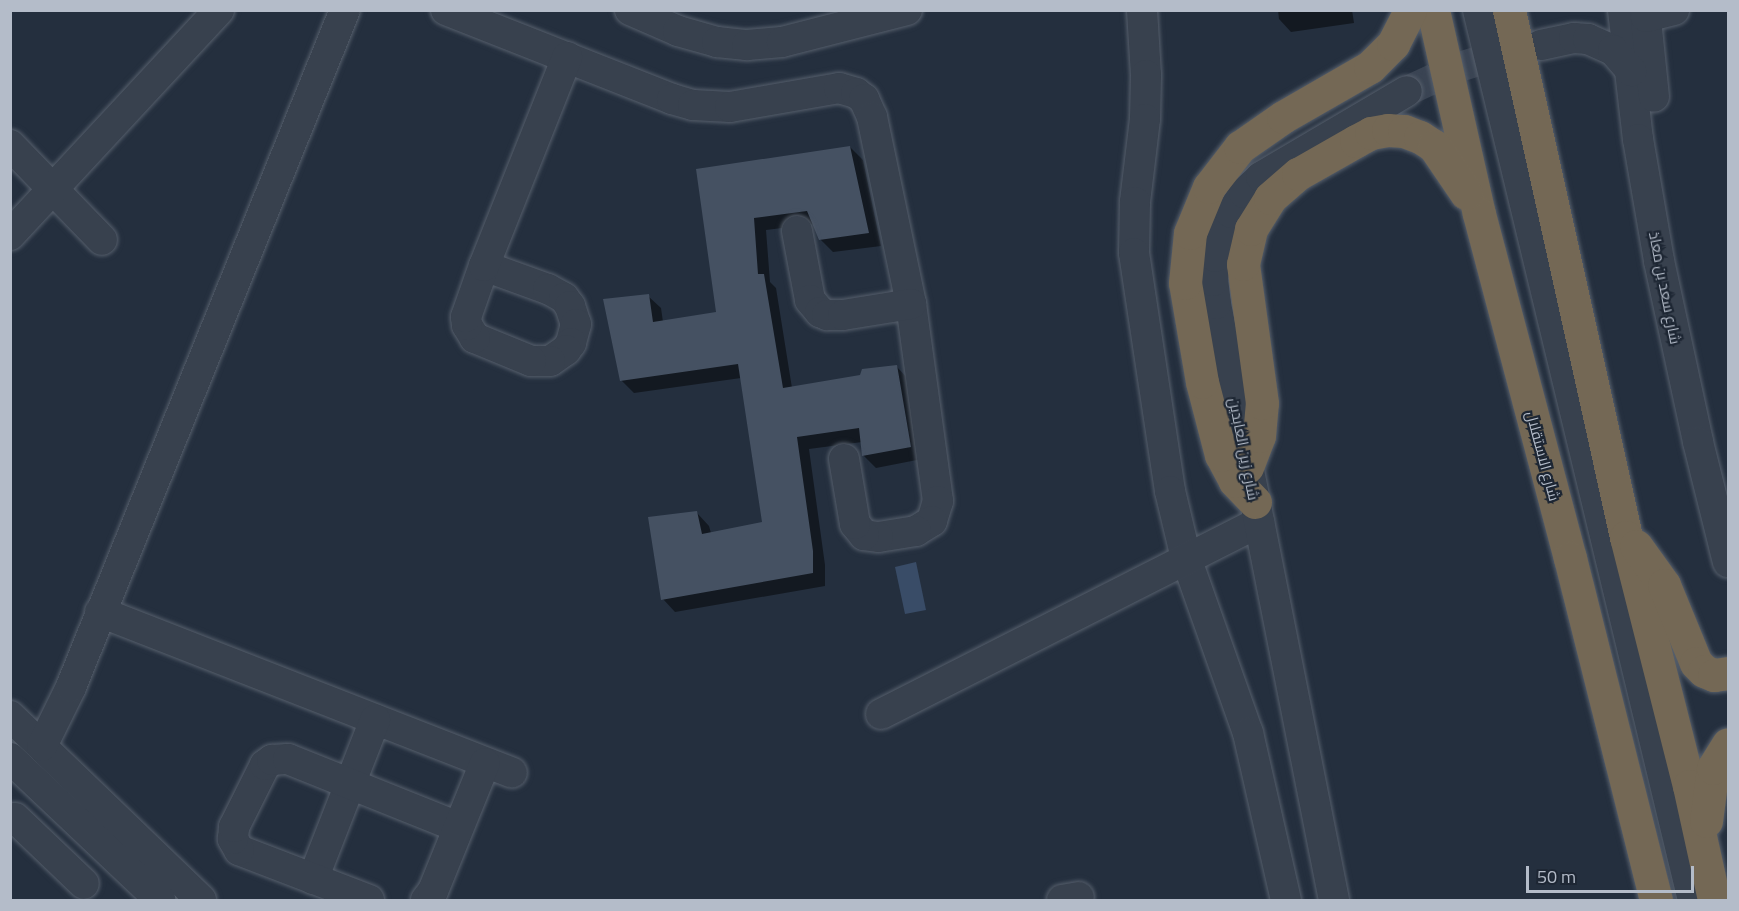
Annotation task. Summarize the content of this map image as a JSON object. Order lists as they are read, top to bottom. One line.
{"streets":{"highway":["شارع الاستقلال"],"street":["شارع سعد بن معاذ","شارع زين العابدين"]},"scale_bar":"50 m"}
